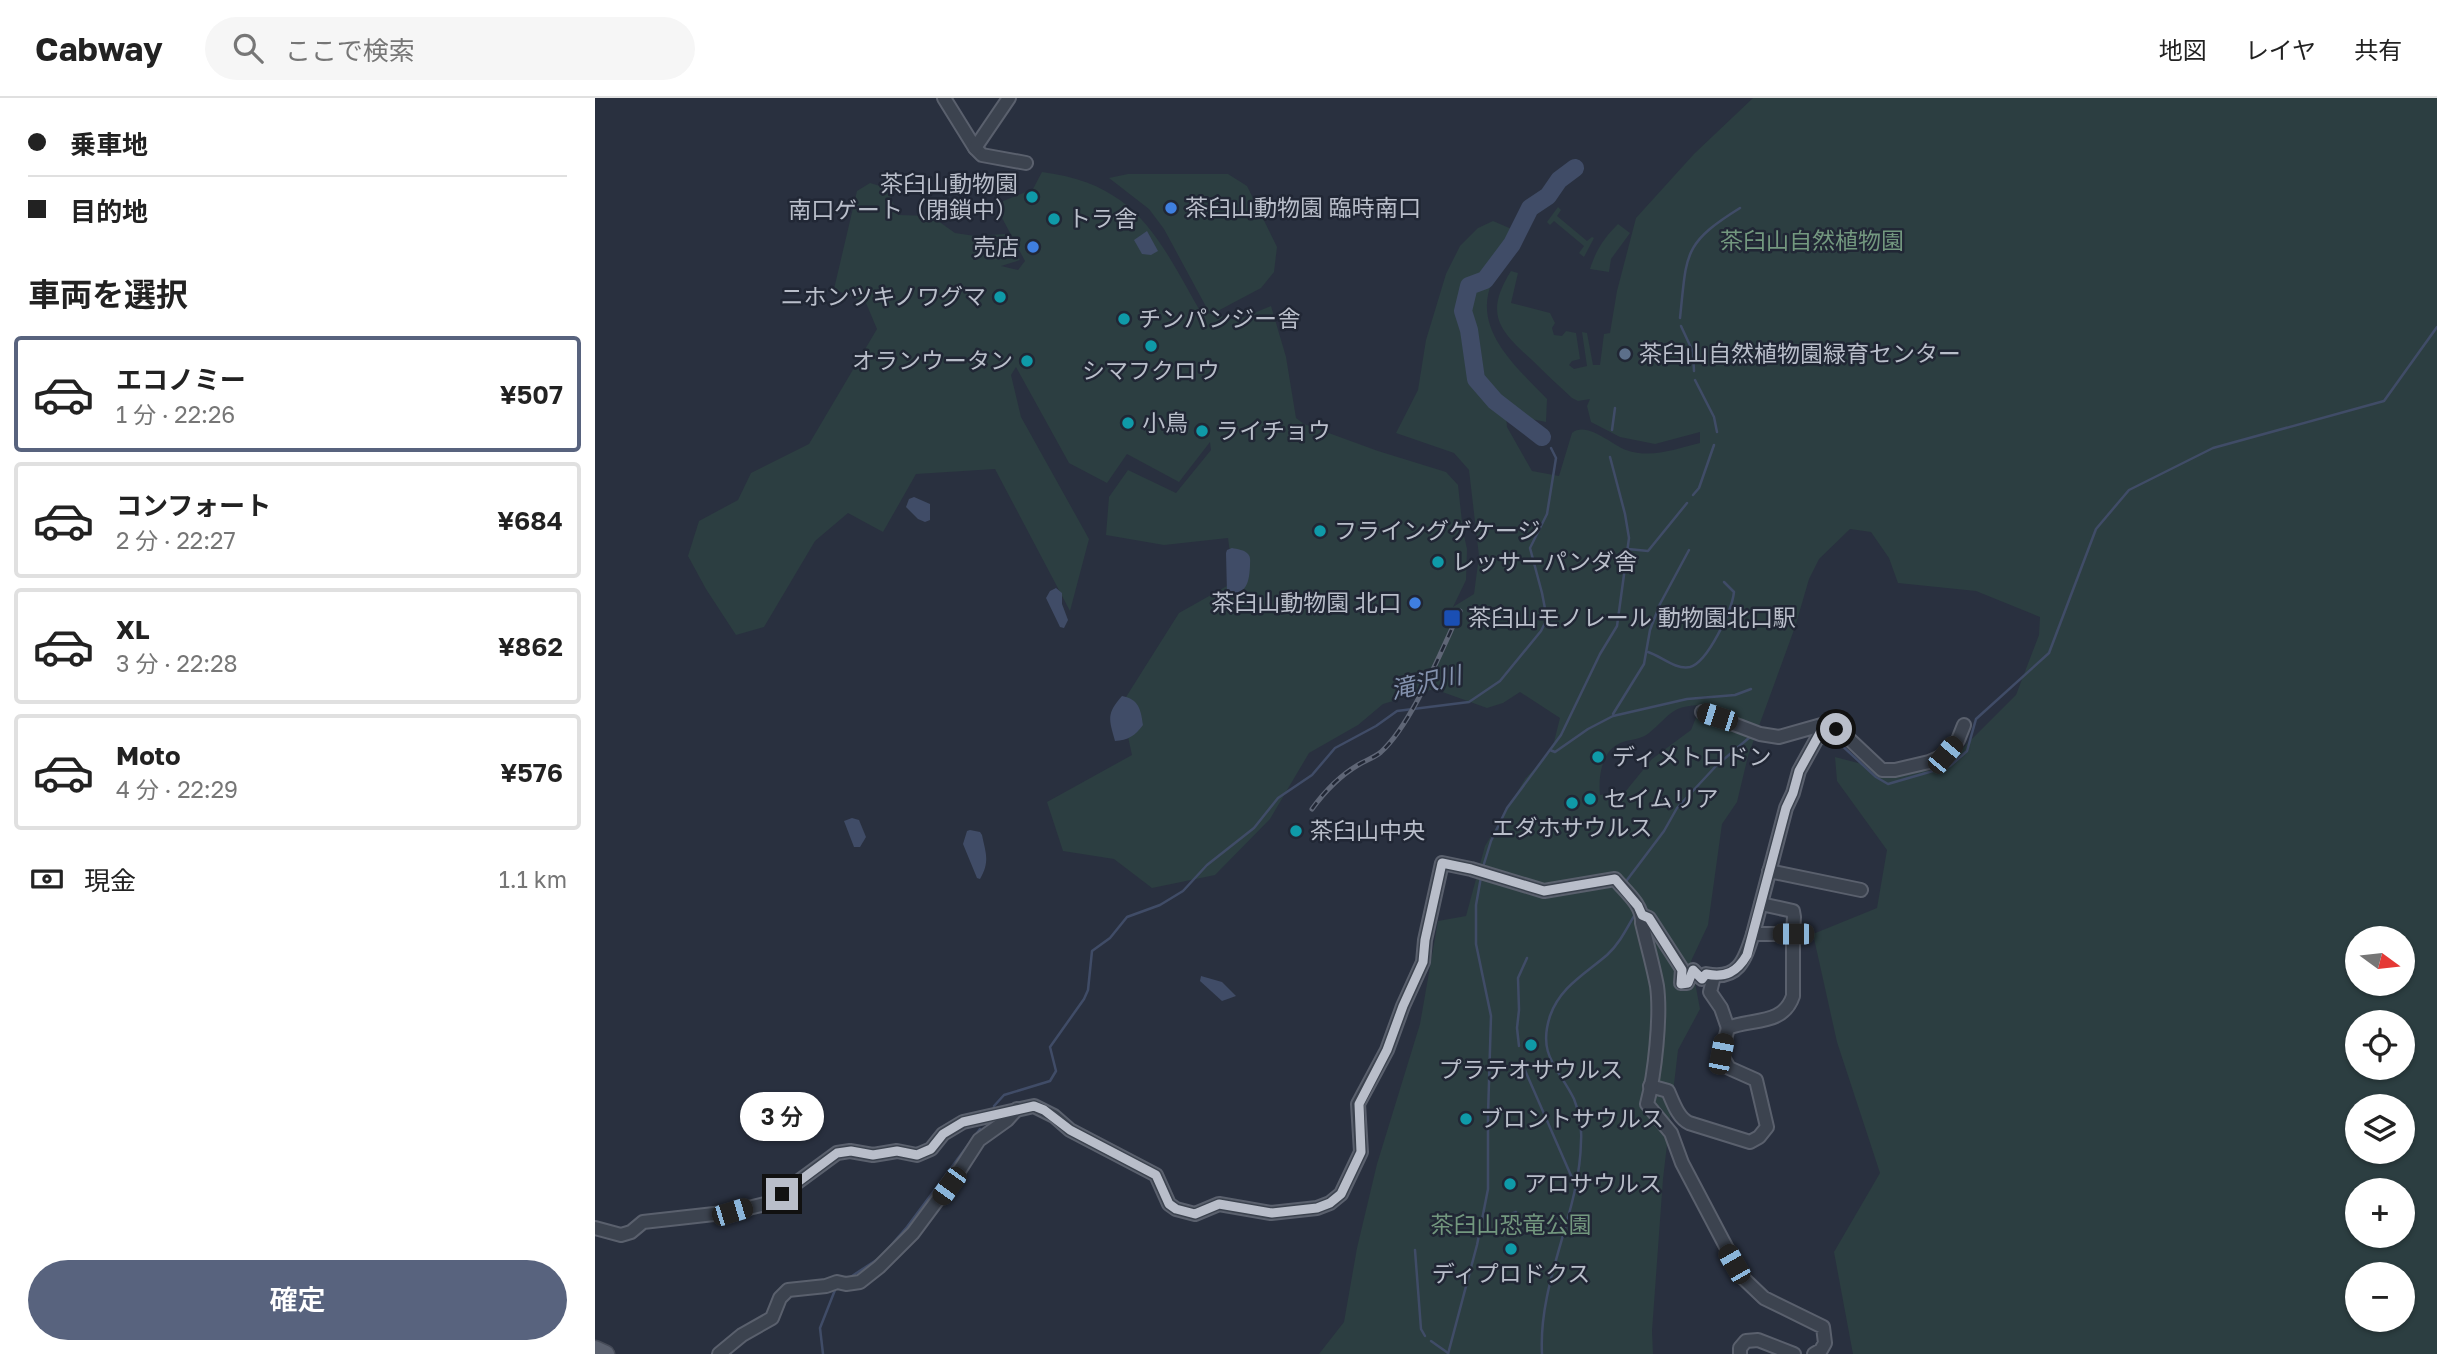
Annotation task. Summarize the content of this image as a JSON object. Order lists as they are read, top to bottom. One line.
{"water":["滝沢川"],"parks":["茶臼山自然植物園","茶臼山恐竜公園"],"places":{"other":["茶臼山動物園 南口ゲート（閉鎖中）","茶臼山動物園 臨時南口","トラ舎","売店","ニホンツキノワグマ","チンパンジー舎","シマフクロウ","茶臼山自然植物園緑育センター","オランウータン","小鳥","ライチョウ","フライングゲケージ","レッサーパンダ舎","茶臼山動物園 北口","ディメトロドン","セイムリア","エダホサウルス","茶臼山中央","プラテオサウルス","ブロントサウルス","アロサウルス","ディプロドクス"],"transit":["茶臼山モノレール 動物園北口駅"]},"north":"right","page":{"header":"Cabway","search":"ここで検索","nav":["地図","レイヤ","共有"],"banner":["乗車地","目的地"],"heading":"車両を選択","list":[{"name":"エコノミー","note":"1 分 · 22:26","value":"¥507"},{"name":"コンフォート","note":"2 分 · 22:27","value":"¥684"},{"name":"XL","note":"3 分 · 22:28","value":"¥862"},{"name":"Moto","note":"4 分 · 22:29","value":"¥576"}],"pay":["現金","1.1 km"],"map_buttons":["+","−"],"bubble":"3 分","buttons":"確定"}}
